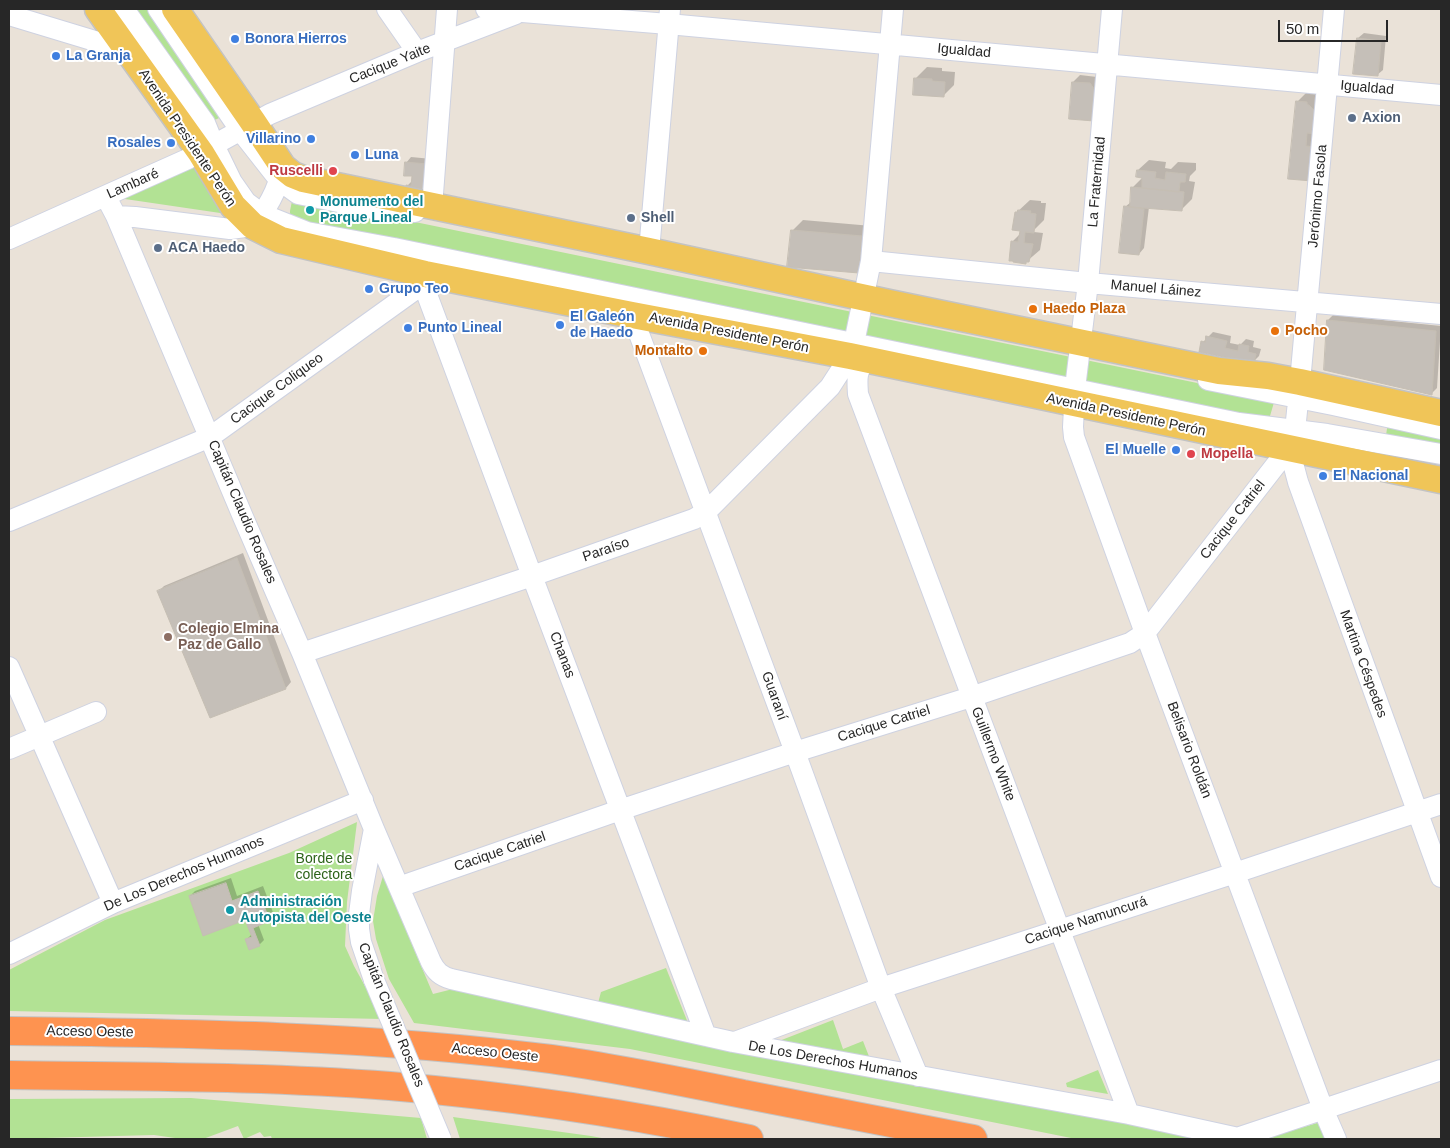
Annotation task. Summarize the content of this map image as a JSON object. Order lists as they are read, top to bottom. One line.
{"streets":{"highway":["Acceso Oeste"],"main road":["Avenida Presidente Perón"],"street":["Igualdad","Cacique Yaite","La Fraternidad","Lambaré","Jerónimo Fasola","Manuel Láinez","Cacique Coliqueo","Capitán Claudio Rosales","Cacique Catriel","Paraíso","Chanas","Martina Céspedes","Guaraní","Belisario Roldán","Guillermo White","De Los Derechos Humanos","Cacique Namuncurá"]},"crossings":[["Igualdad","Cacique Yaite"],["Igualdad","La Fraternidad"],["Igualdad","Jerónimo Fasola"],["Cacique Yaite","Lambaré"],["Avenida Presidente Perón","Lambaré"],["Avenida Presidente Perón","Jerónimo Fasola"],["Avenida Presidente Perón","Cacique Coliqueo"],["Avenida Presidente Perón","Cacique Catriel"],["Avenida Presidente Perón","Paraíso"],["Avenida Presidente Perón","Chanas"],["Avenida Presidente Perón","Martina Céspedes"],["Avenida Presidente Perón","Guaraní"],["Avenida Presidente Perón","Belisario Roldán"],["Avenida Presidente Perón","Guillermo White"],["La Fraternidad","Manuel Láinez"],["La Fraternidad","Belisario Roldán"],["Lambaré","Capitán Claudio Rosales"],["Jerónimo Fasola","Manuel Láinez"],["Jerónimo Fasola","Cacique Catriel"],["Jerónimo Fasola","Martina Céspedes"],["Cacique Coliqueo","Capitán Claudio Rosales"],["Cacique Coliqueo","Chanas"],["Capitán Claudio Rosales","Cacique Catriel"],["Capitán Claudio Rosales","Paraíso"],["Capitán Claudio Rosales","De Los Derechos Humanos"],["Cacique Catriel","Chanas"],["Cacique Catriel","Martina Céspedes"],["Cacique Catriel","Guaraní"],["Cacique Catriel","Belisario Roldán"],["Cacique Catriel","Guillermo White"],["Paraíso","Chanas"],["Paraíso","Guaraní"],["Paraíso","Guillermo White"],["Chanas","De Los Derechos Humanos"],["Martina Céspedes","Cacique Namuncurá"],["Guaraní","De Los Derechos Humanos"],["Guaraní","Cacique Namuncurá"],["Belisario Roldán","Cacique Namuncurá"],["Guillermo White","De Los Derechos Humanos"],["Guillermo White","Cacique Namuncurá"],["De Los Derechos Humanos","Cacique Namuncurá"]],"parks":["Borde de colectora"],"places":["Bonora Hierros","La Granja","Axion","Villarino","Rosales","Luna","Ruscelli","Monumento del Parque Lineal","Shell","ACA Haedo","Grupo Teo","Haedo Plaza","El Galeón de Haedo","Punto Lineal","Pocho","Montalto","El Muelle","Mopella","El Nacional","Colegio Elmina Paz de Gallo","Administración Autopista del Oeste"],"scale_bar":"50 m"}
